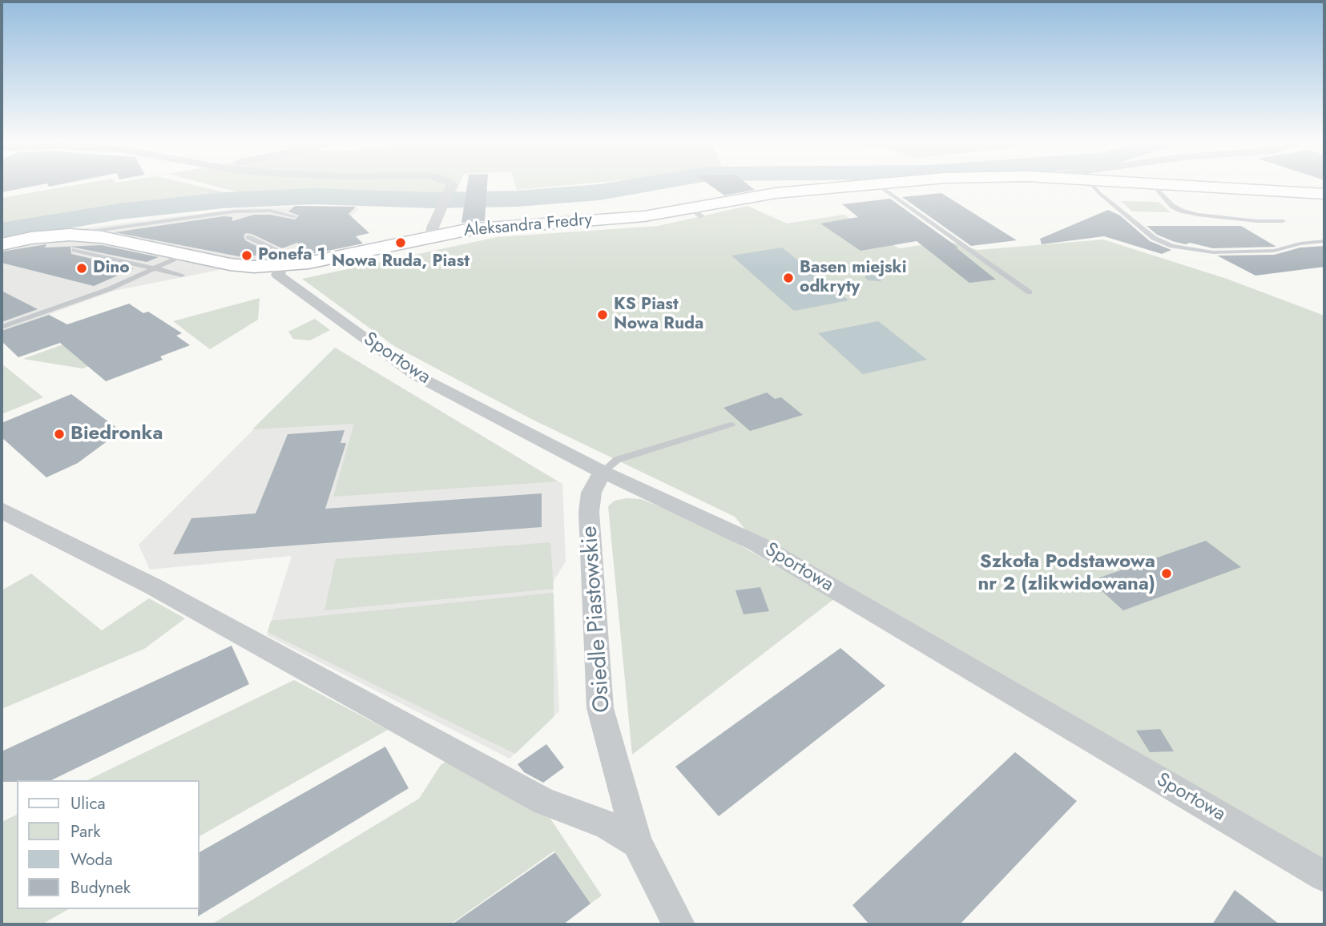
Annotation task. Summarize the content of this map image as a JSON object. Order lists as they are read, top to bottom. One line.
{"streets":{"street":["Aleksandra Fredry","Sportowa","Osiedle Piastowskie"]},"crossings":[["Aleksandra Fredry","Sportowa"],["Sportowa","Osiedle Piastowskie"]],"places":["Nowa Ruda, Piast","Ponefa 1","Dino","Basen miejski odkryty","KS Piast Nowa Ruda","Biedronka","Szkoła Podstawowa nr 2 (zlikwidowana)"],"legend":["Ulica","Park","Woda","Budynek"]}
